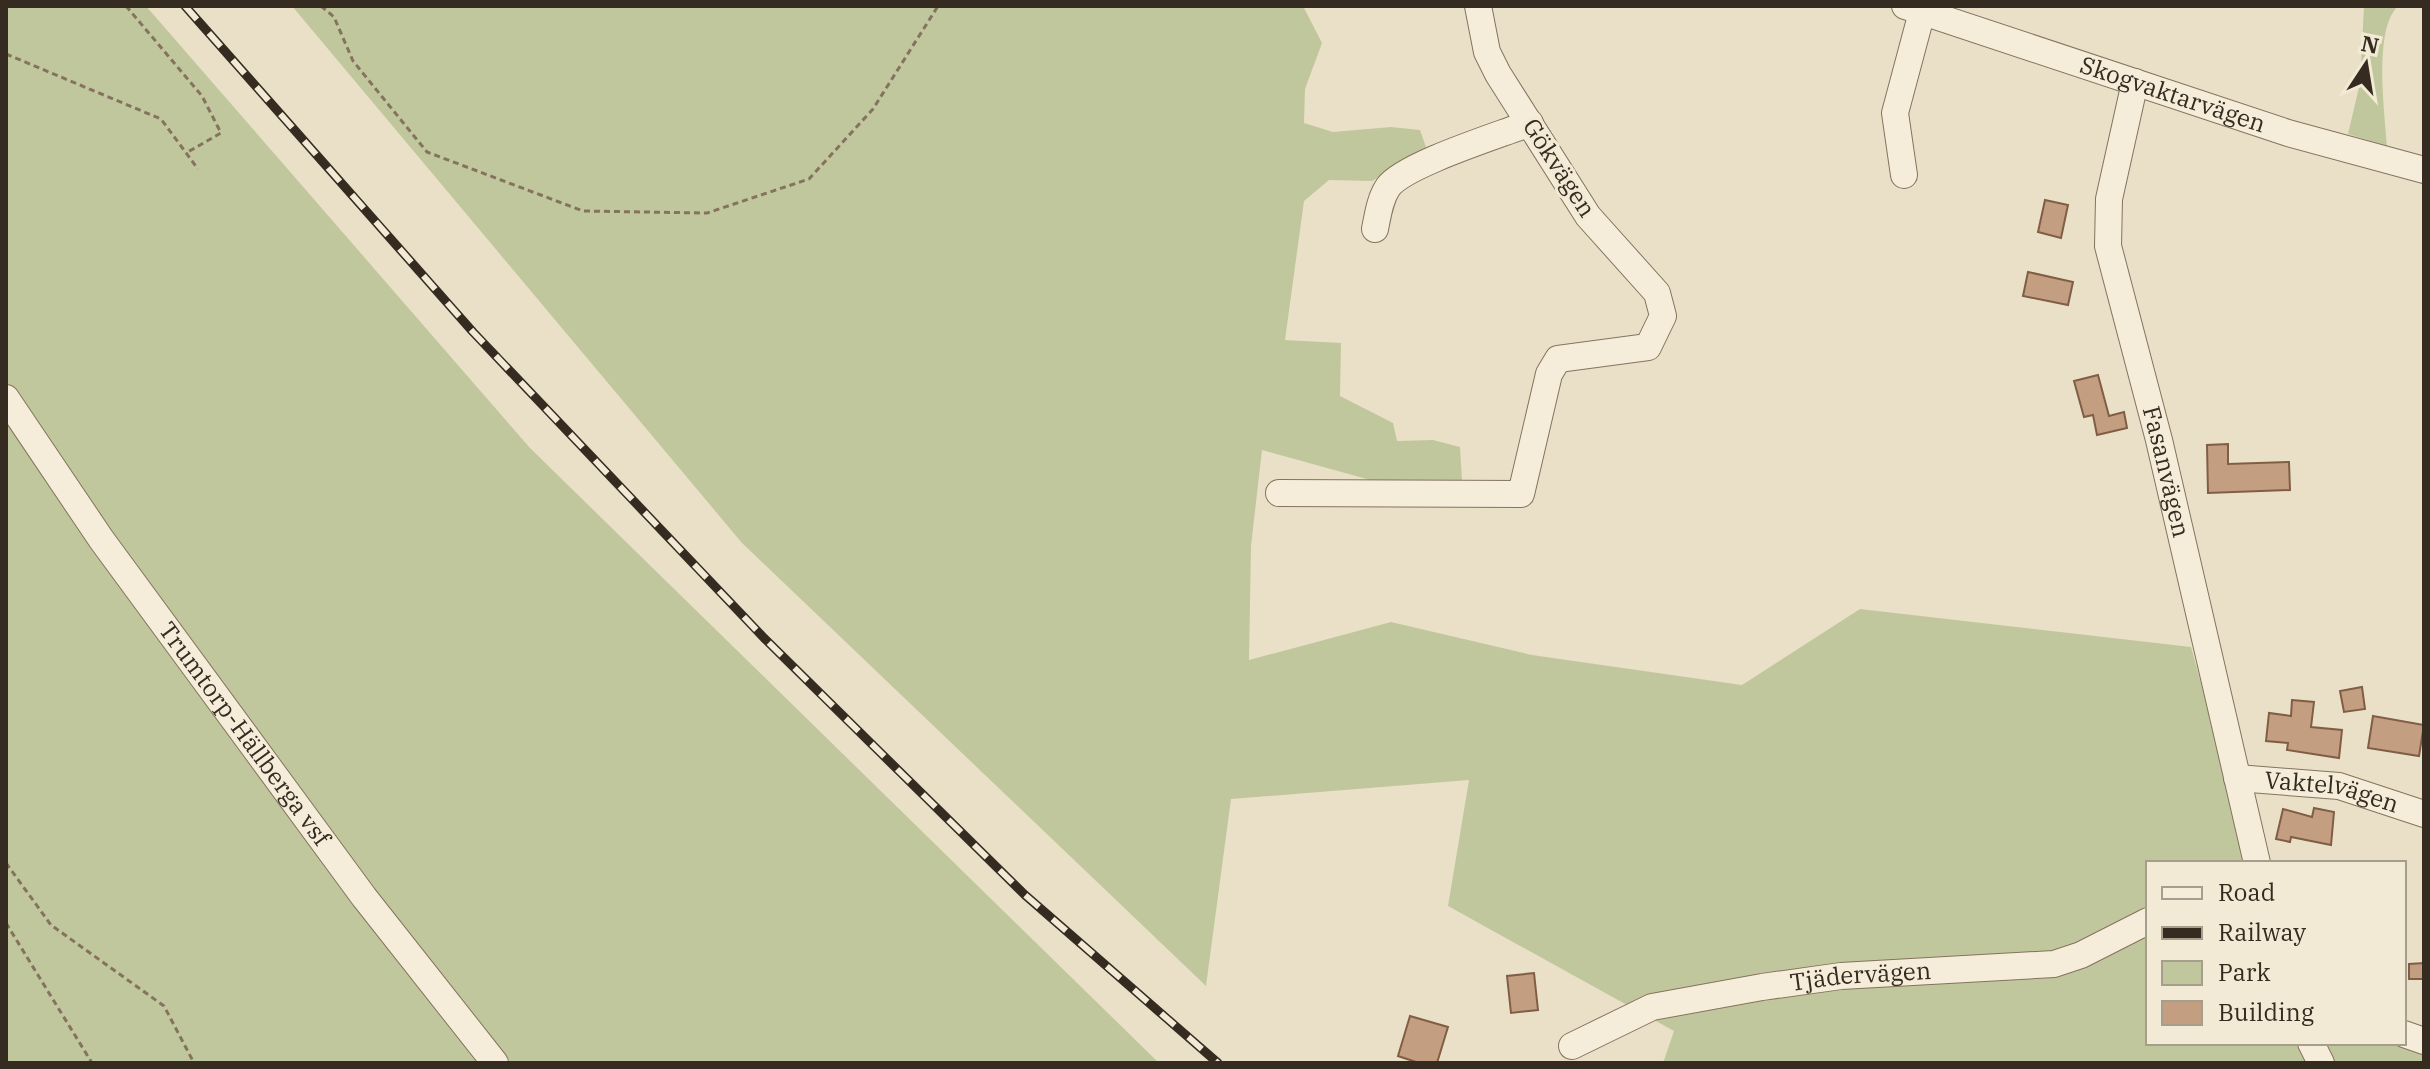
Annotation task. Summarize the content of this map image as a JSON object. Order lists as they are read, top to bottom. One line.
{"streets":{"street":["Skogvaktarvägen","Gökvägen","Fasanvägen","Trumtorp-Hällberga vsf","Vaktelvägen","Tjädervägen"]},"crossings":[["Skogvaktarvägen","Fasanvägen"],["Fasanvägen","Vaktelvägen"]],"legend":["Road","Railway","Park","Building"],"north":"top"}
